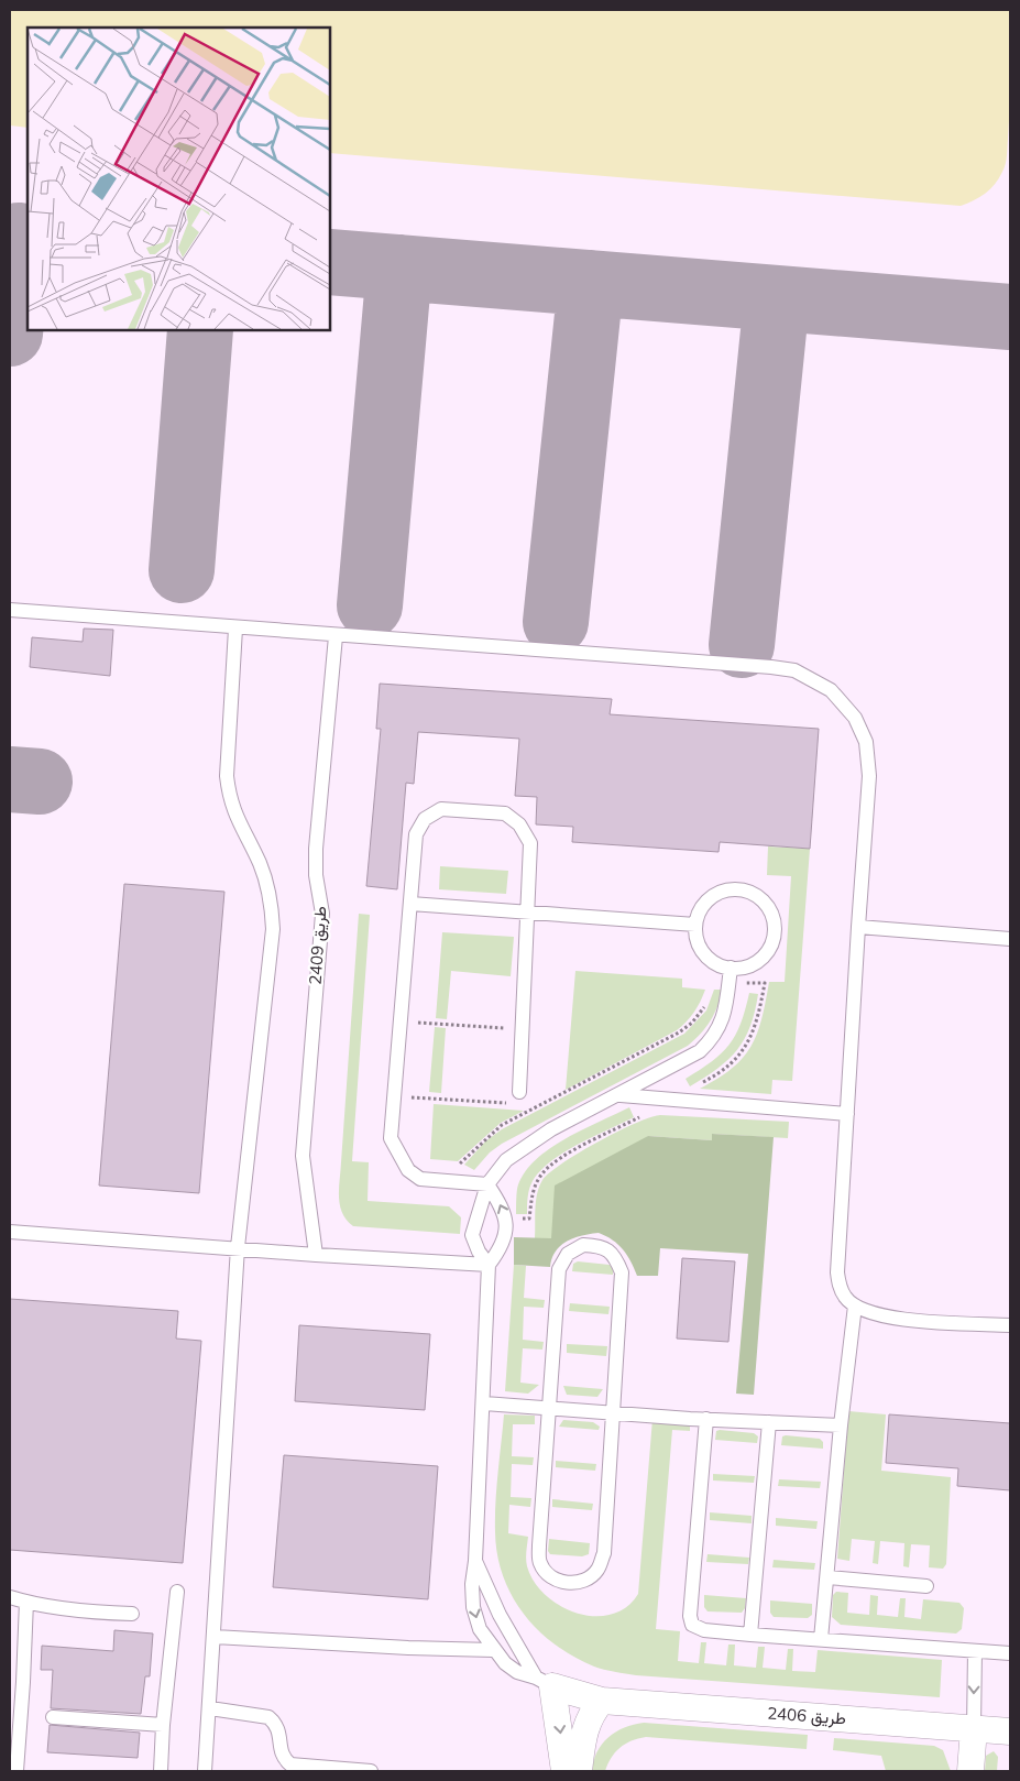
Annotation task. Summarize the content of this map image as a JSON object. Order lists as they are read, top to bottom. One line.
{"streets":{"street":["طريق 2406"],"lane":["طريق 2409"]}}
